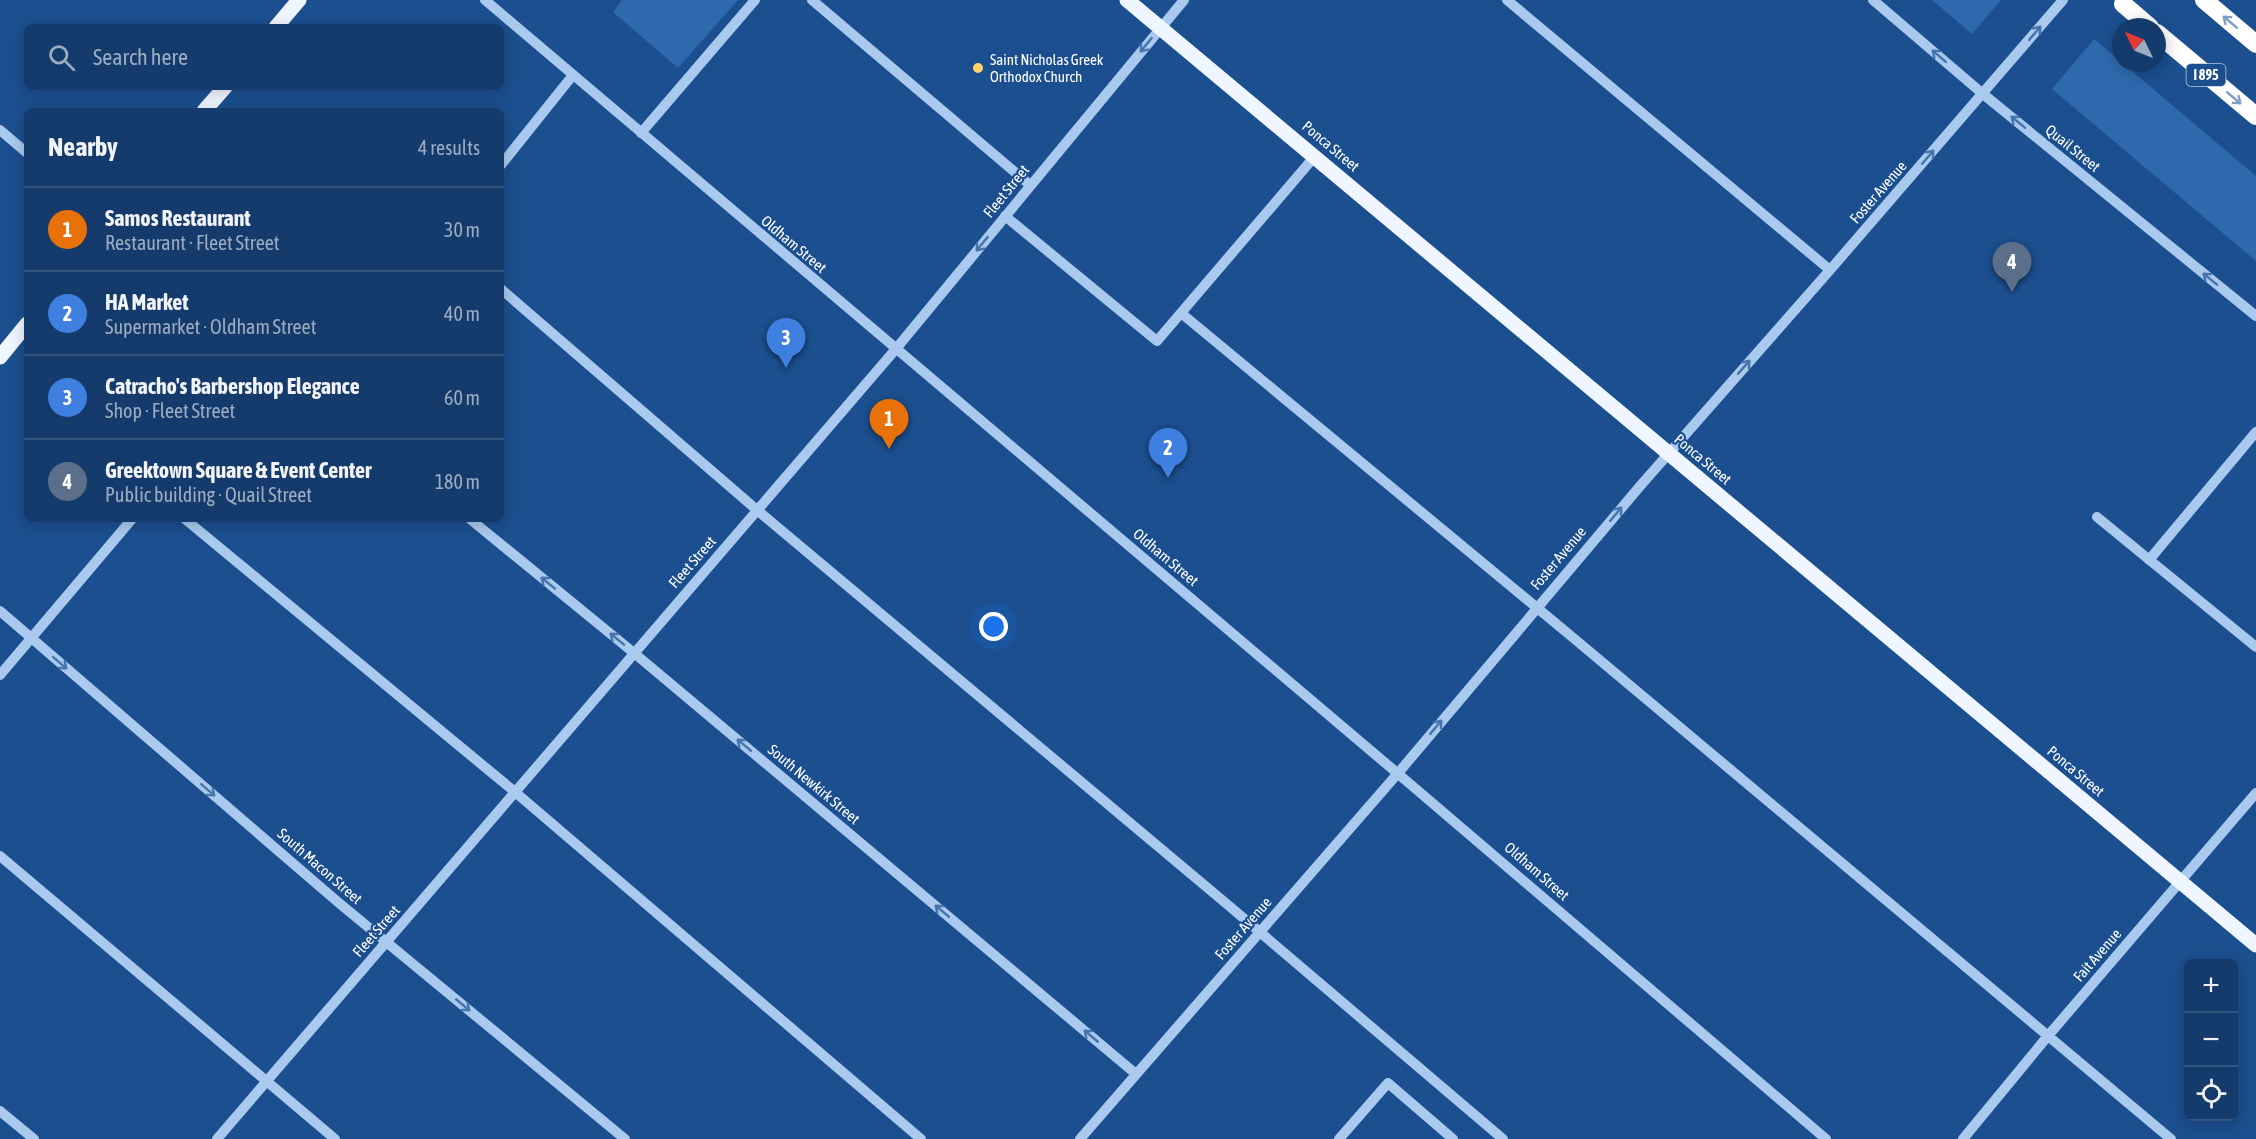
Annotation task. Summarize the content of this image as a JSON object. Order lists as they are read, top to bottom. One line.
{"streets":{"highway":["I 895"],"main road":["Ponca Street"],"street":["Quail Street","Fleet Street","Foster Avenue","Oldham Street","South Newkirk Street","South Macon Street","Fait Avenue"]},"crossings":[["Ponca Street","Fleet Street"],["Ponca Street","Foster Avenue"],["Ponca Street","Fait Avenue"],["Quail Street","Foster Avenue"],["Fleet Street","Oldham Street"],["Fleet Street","South Newkirk Street"],["Fleet Street","South Macon Street"],["Foster Avenue","Oldham Street"],["Foster Avenue","South Newkirk Street"]],"one_way":["Quail Street","Foster Avenue","South Newkirk Street","South Macon Street"],"places":["Saint Nicholas Greek Orthodox Church"],"north":"top left","page":{"search":"Search here","heading":["Nearby","4 results"],"list":[{"mark":"1","name":"Samos Restaurant","note":"Restaurant · Fleet Street","value":"30 m"},{"mark":"2","name":"HA Market","note":"Supermarket · Oldham Street","value":"40 m"},{"mark":"3","name":"Catracho's Barbershop Elegance","note":"Shop · Fleet Street","value":"60 m"},{"mark":"4","name":"Greektown Square & Event Center","note":"Public building · Quail Street","value":"180 m"}],"pins":["4","3","1","2"],"map_buttons":["+","−"]}}
